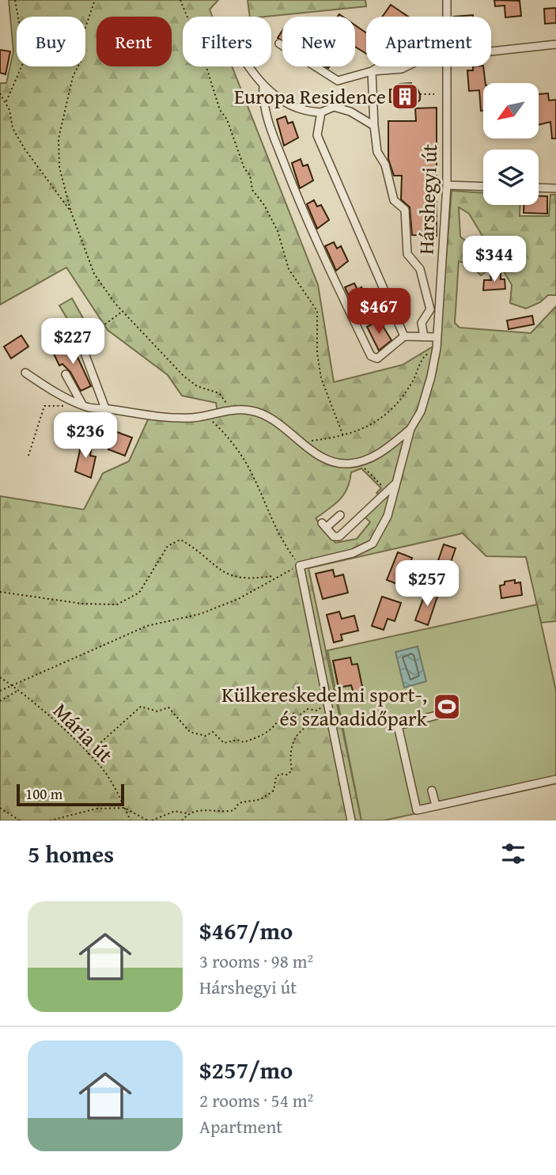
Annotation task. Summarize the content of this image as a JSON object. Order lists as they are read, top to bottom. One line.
{"streets":{"street":["Hárshegyi út"],"path":["Mária út"]},"places":{"building":["Europa Residence"],"sports":["Külkereskedelmi sport-, és szabadidőpark"]},"scale_bar":"100 m","north":"bottom left","page":{"chip":["Buy","Rent","Filters","New","Apartment"],"price":["$344","$467","$227","$236","$257"],"scale":"100 m","heading":"5 homes","list":[{"name":"$467/mo","note":"3 rooms · 98 m² · Hárshegyi út"},{"name":"$257/mo","note":"2 rooms · 54 m² · Apartment"}]}}
